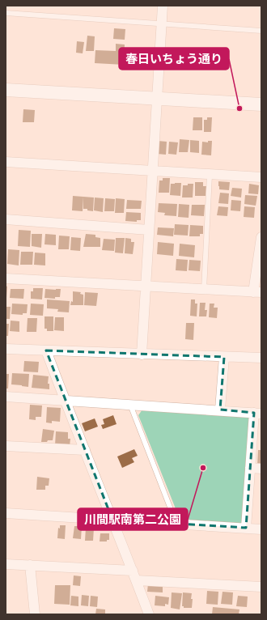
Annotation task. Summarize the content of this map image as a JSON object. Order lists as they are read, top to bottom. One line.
{"places":["春日いちょう通り","川間駅南第二公園"]}
